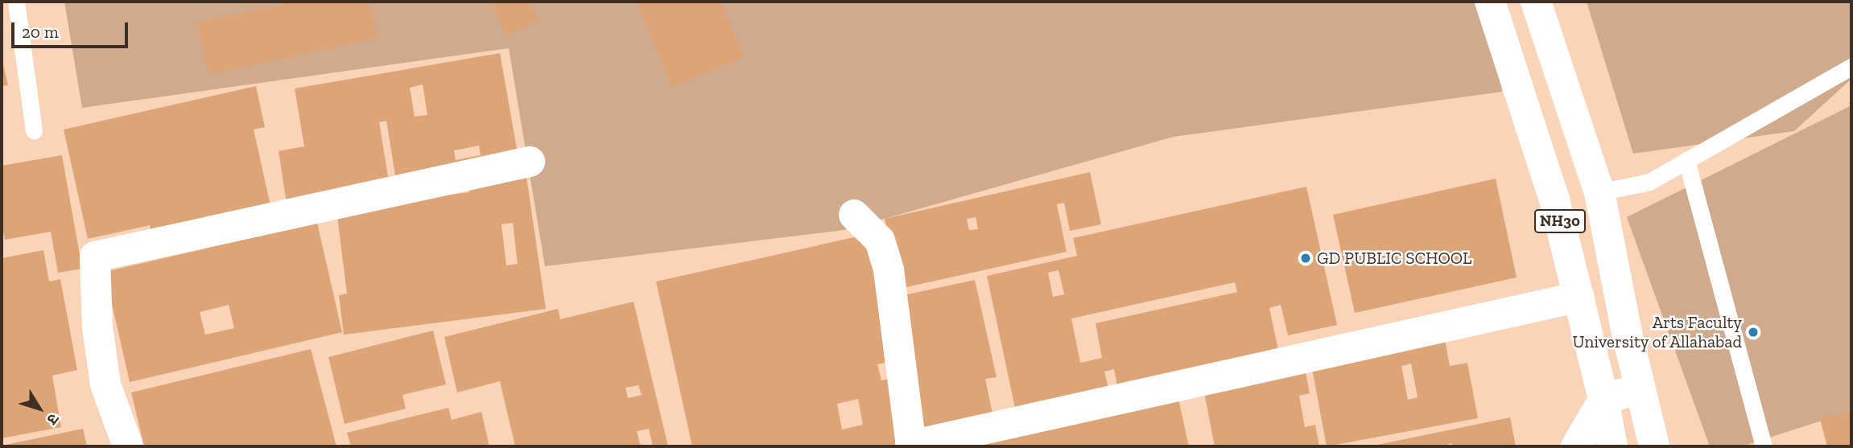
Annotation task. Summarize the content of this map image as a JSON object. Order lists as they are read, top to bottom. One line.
{"streets":{"main road":["NH30"]},"places":["GD PUBLIC SCHOOL","Arts Faculty University of Allahabad"],"scale_bar":"20 m","north":"bottom right"}
